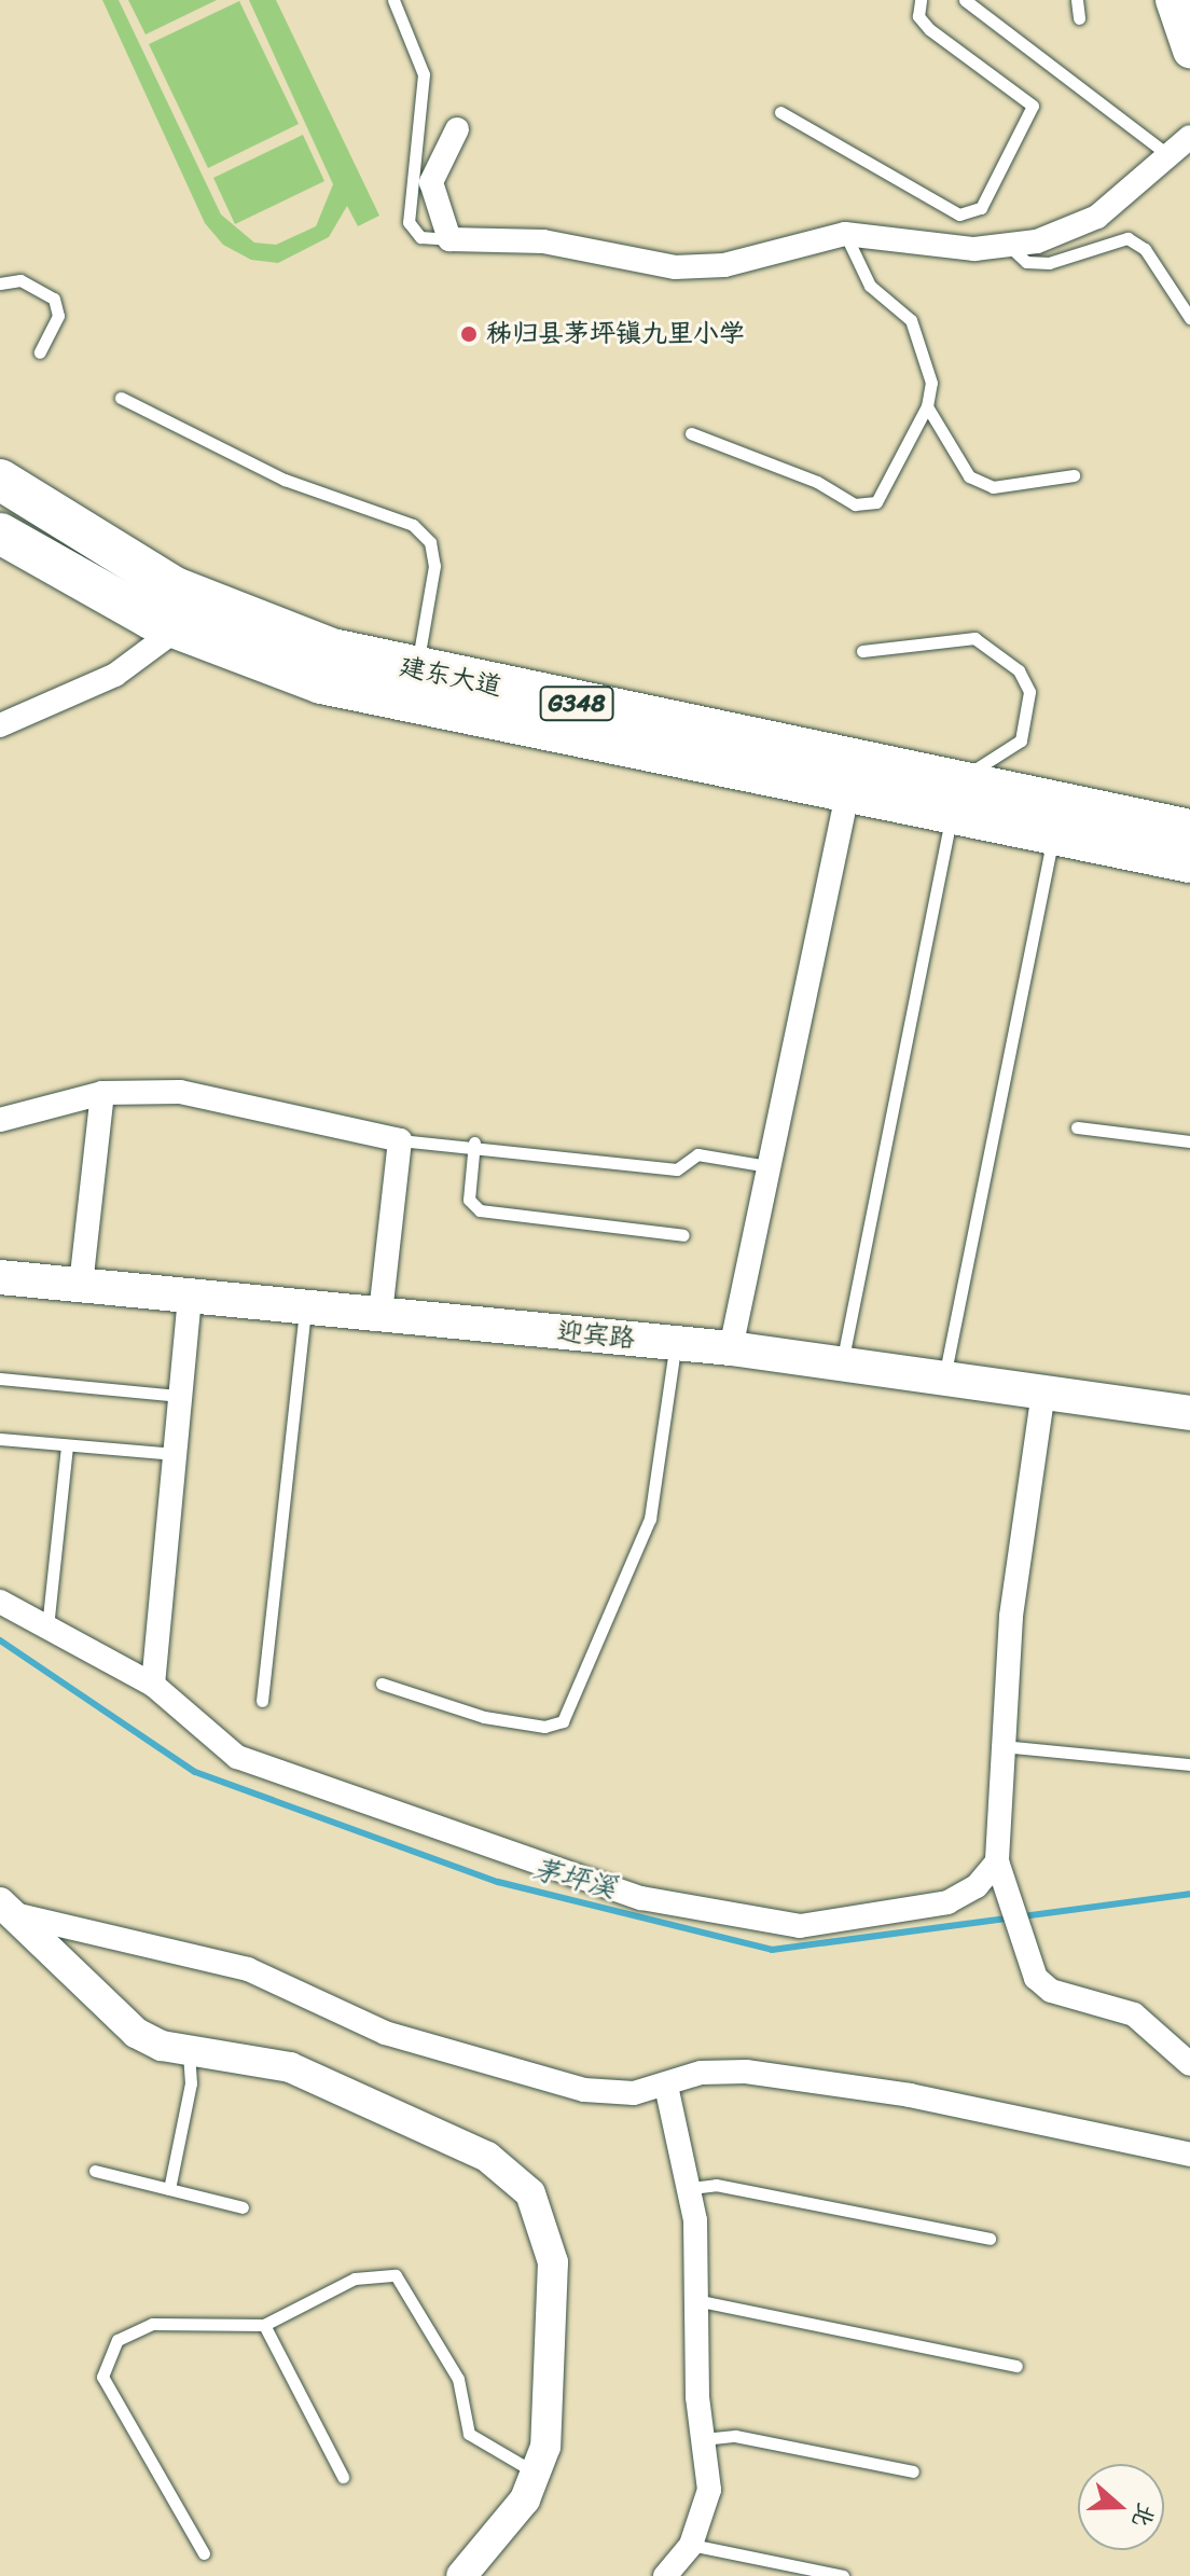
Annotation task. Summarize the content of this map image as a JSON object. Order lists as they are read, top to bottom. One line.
{"streets":{"highway":["建东大道","G348"],"main road":["迎宾路"]},"water":["茅坪溪"],"places":["秭归县茅坪镇九里小学"],"north":"right"}
